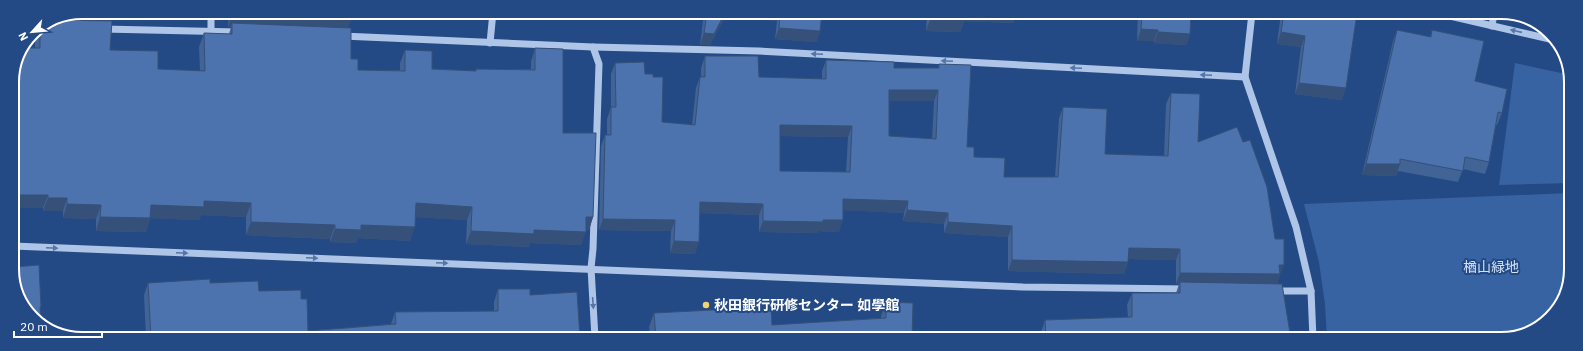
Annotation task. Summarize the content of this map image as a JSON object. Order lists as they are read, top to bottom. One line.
{"parks":["楢山緑地"],"places":["秋田銀行研修センター 如學館"],"scale_bar":"20 m","north":"bottom left"}
